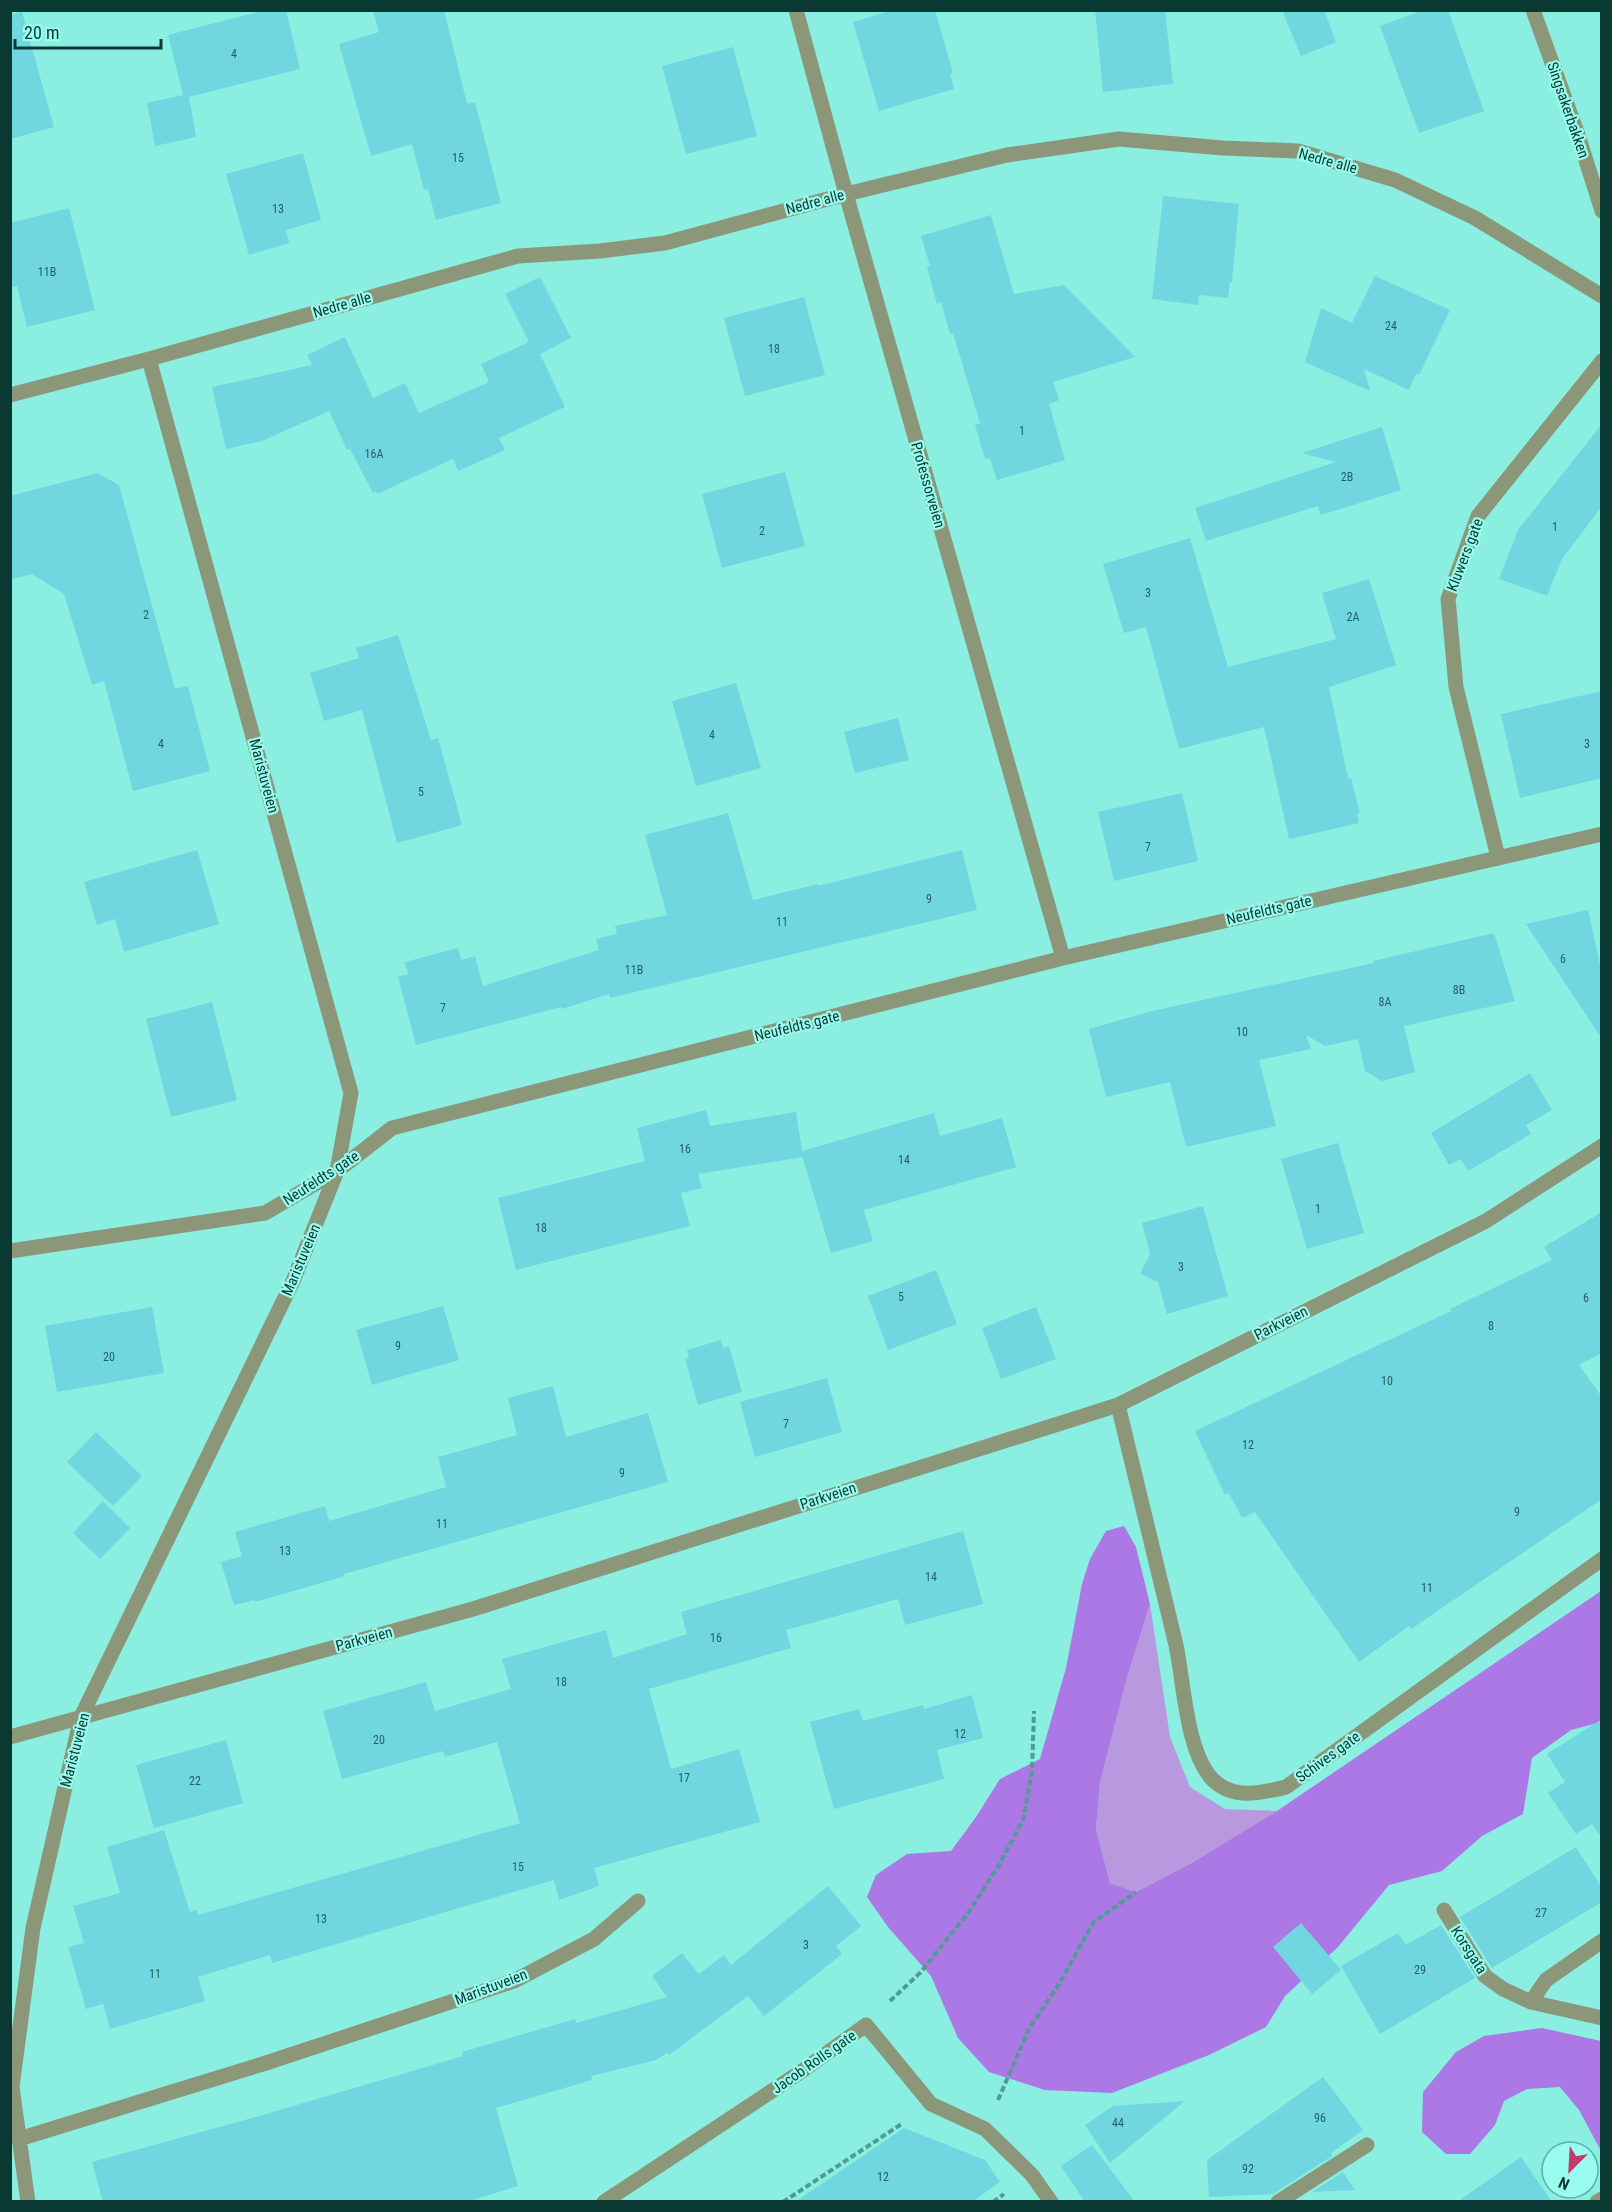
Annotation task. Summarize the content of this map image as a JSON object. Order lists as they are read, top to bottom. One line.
{"streets":{"street":["Singsakerbakken","Nedre alle","Professorveien","Kluwers gate","Maristuveien","Neufeldts gate","Parkveien","Schives gate","Korsgata","Jacob Rolls gate"]},"crossings":[["Nedre alle","Professorveien"],["Nedre alle","Maristuveien"],["Professorveien","Neufeldts gate"],["Kluwers gate","Neufeldts gate"],["Maristuveien","Neufeldts gate"],["Maristuveien","Parkveien"],["Parkveien","Schives gate"]],"house_numbers":["4","15","13","11B","24","18","1","16A","2B","1","2","3","2","2A","4","4","3","5","7","9","11","6","11B","8B","8A","7","10","16","14","1","18","3","5","6","8","9","20","10","7","12","9","9","11","13","14","11","16","18","12","20","17","22","15","27","13","3","29","11","96","44","92","12"],"scale_bar":"20 m","north":"bottom left"}
